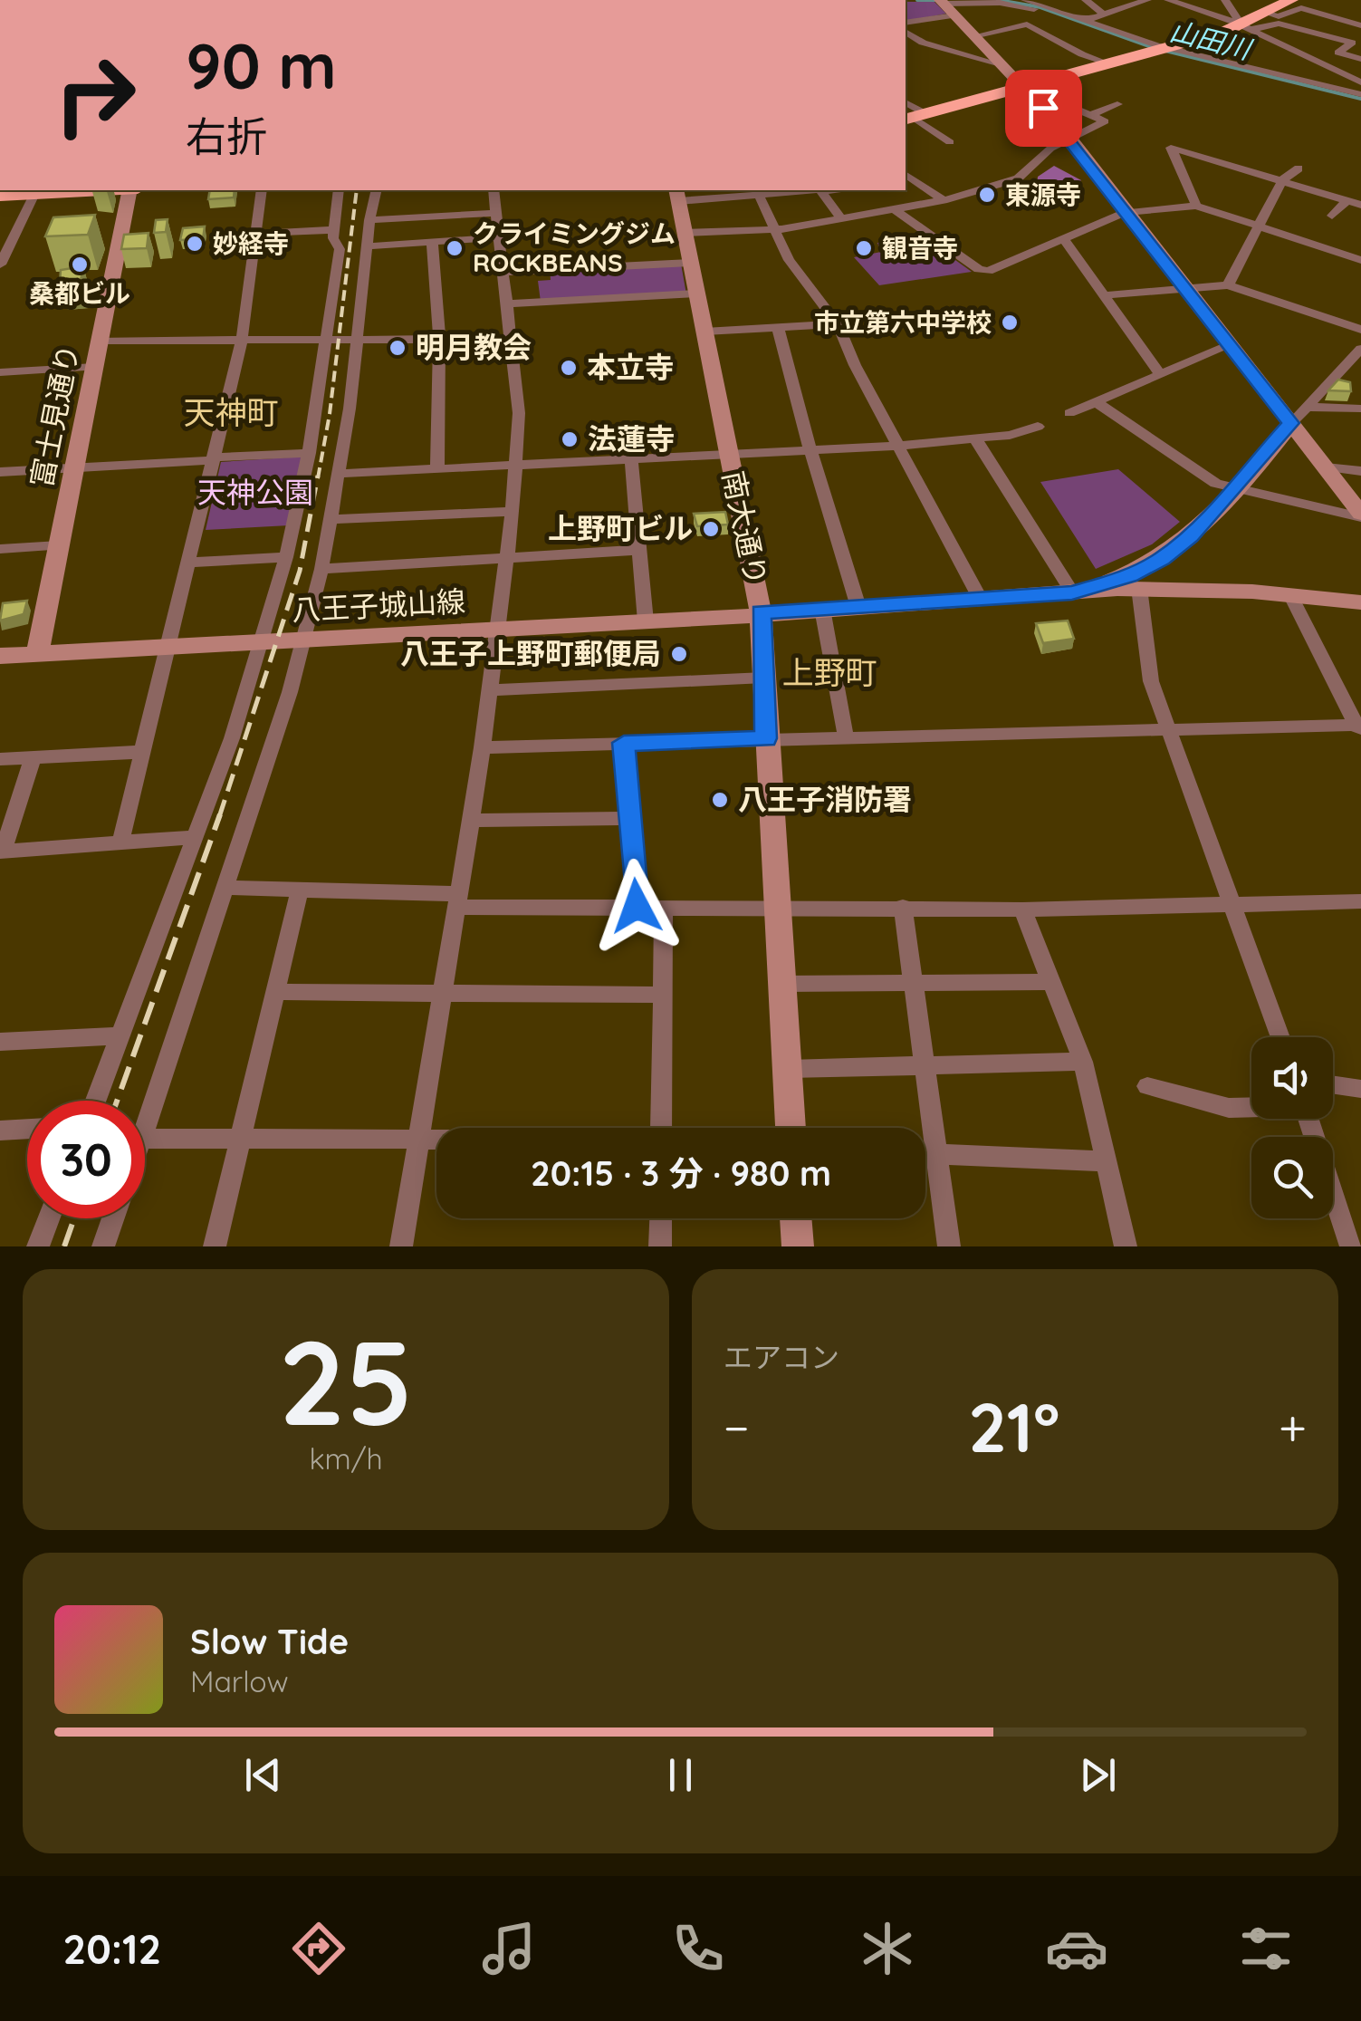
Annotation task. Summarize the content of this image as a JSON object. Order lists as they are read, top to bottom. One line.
{"streets":{"street":["富士見通り","南大通り","八王子城山線"]},"crossings":[["富士見通り","八王子城山線"],["南大通り","八王子城山線"]],"districts":["天神町","上野町"],"water":["山田川"],"parks":["天神公園"],"places":["東源寺","妙経寺","クライミングジム ROCKBEANS","観音寺","桑都ビル","市立第六中学校","明月教会","本立寺","法蓮寺","上野町ビル","八王子上野町郵便局","八王子消防署"],"page":{"turn":["90 m","右折"],"limit":"30","trip":"20:15 · 3 分 · 980 m","tile":[["25","km/h"],"エアコン"],"heat":["−","21°","+"],"song":["Slow Tide","Marlow"],"tabs":"20:12"}}
